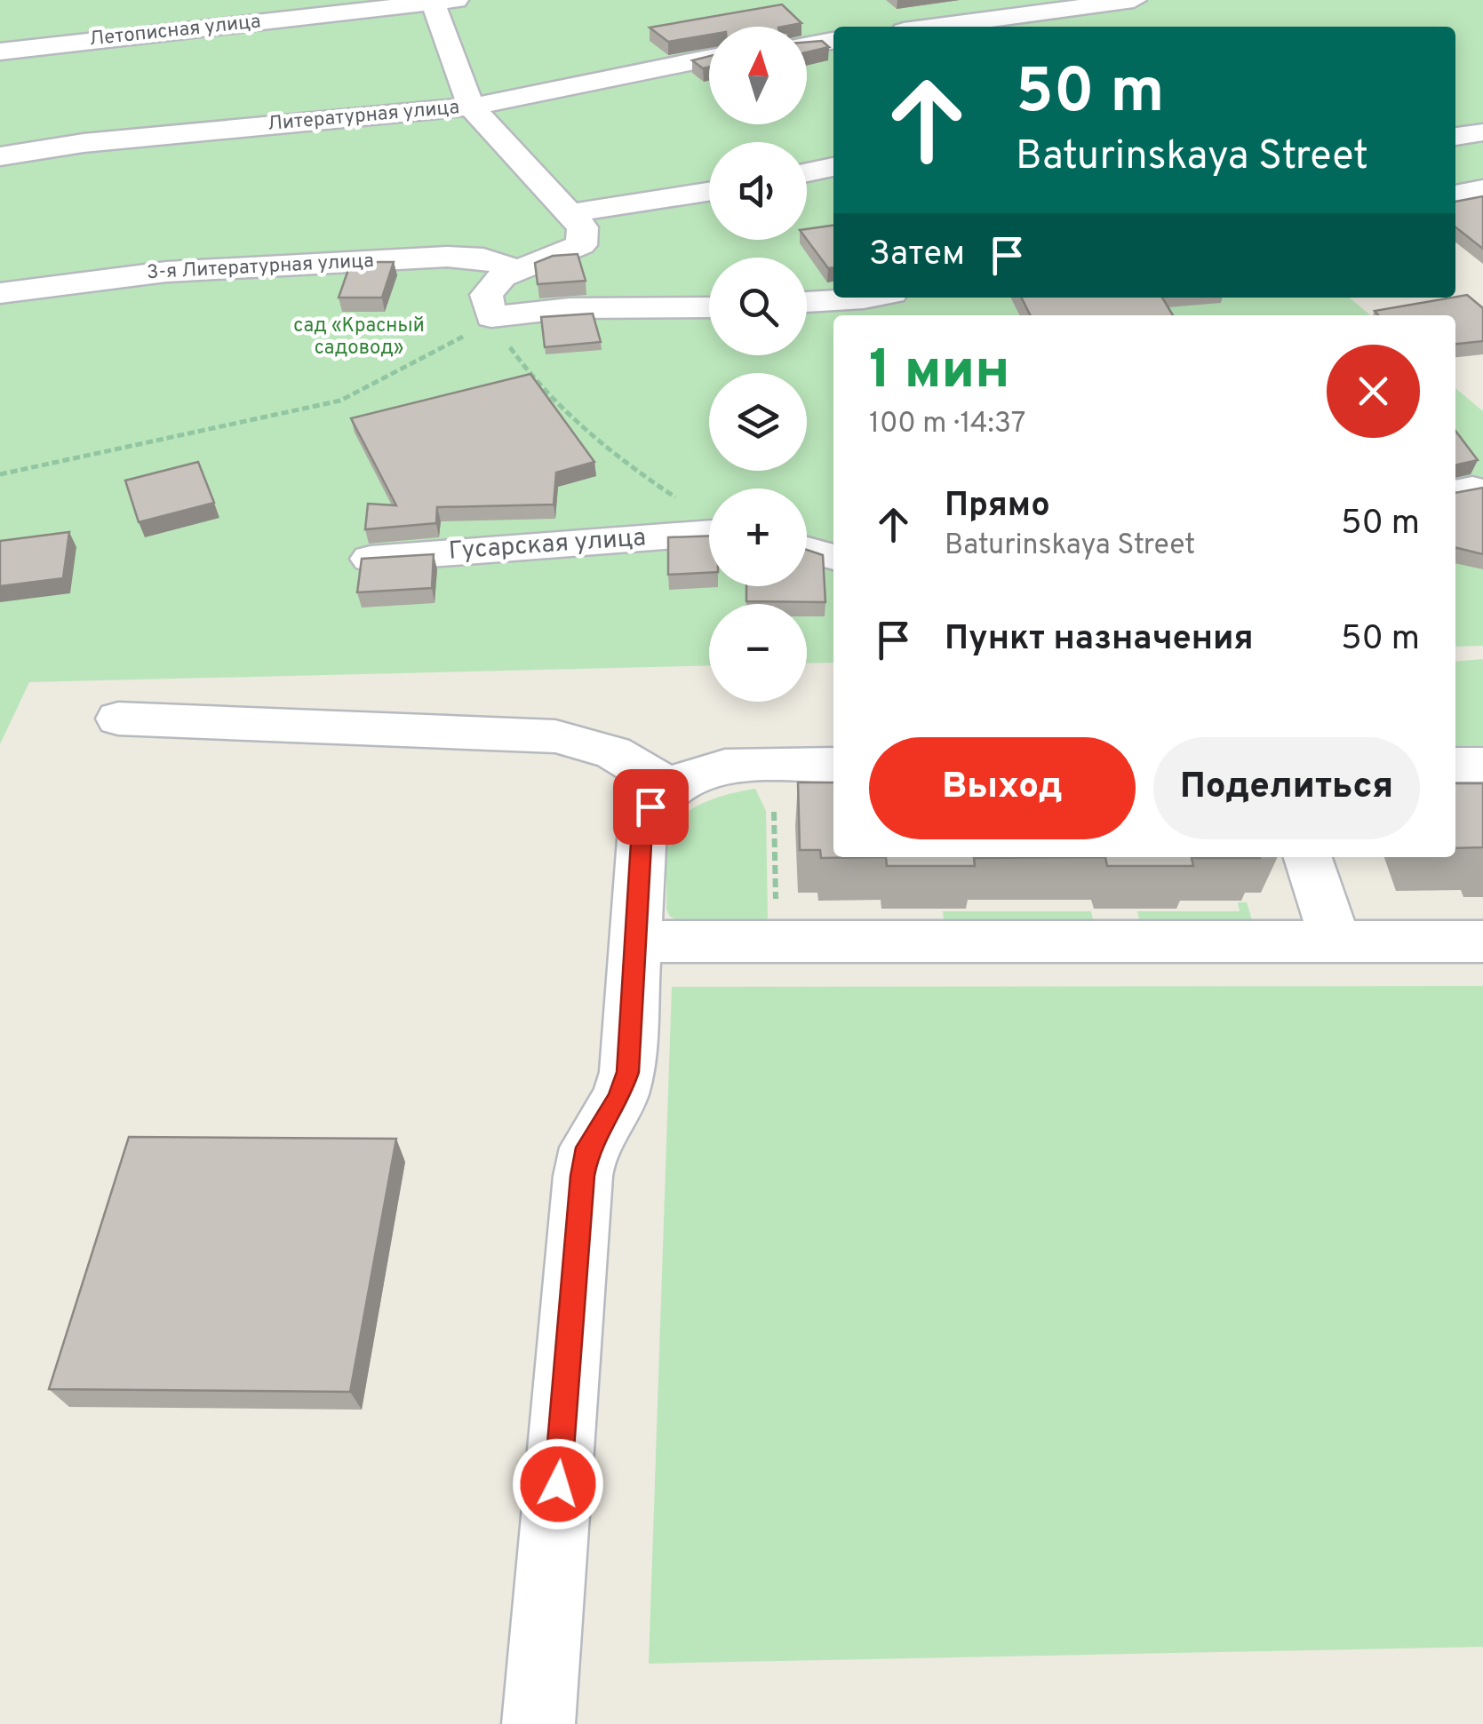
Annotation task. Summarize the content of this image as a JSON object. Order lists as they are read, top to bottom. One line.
{"streets":{"street":["Летописная улица","Литературная улица","3-я Литературная улица","Гусарская улица"]},"parks":["сад «Красный садовод»"],"north":"top","page":{"map_buttons":["+","−"],"turn":["50 m","Baturinskaya Street"],"then":"Затем","heading":["1 мин","100 m · 14:37"],"list":[{"name":"Прямо","note":"Baturinskaya Street","value":"50 m"},{"name":"Пункт назначения","value":"50 m"}],"buttons":["Выход","Поделиться"]}}
